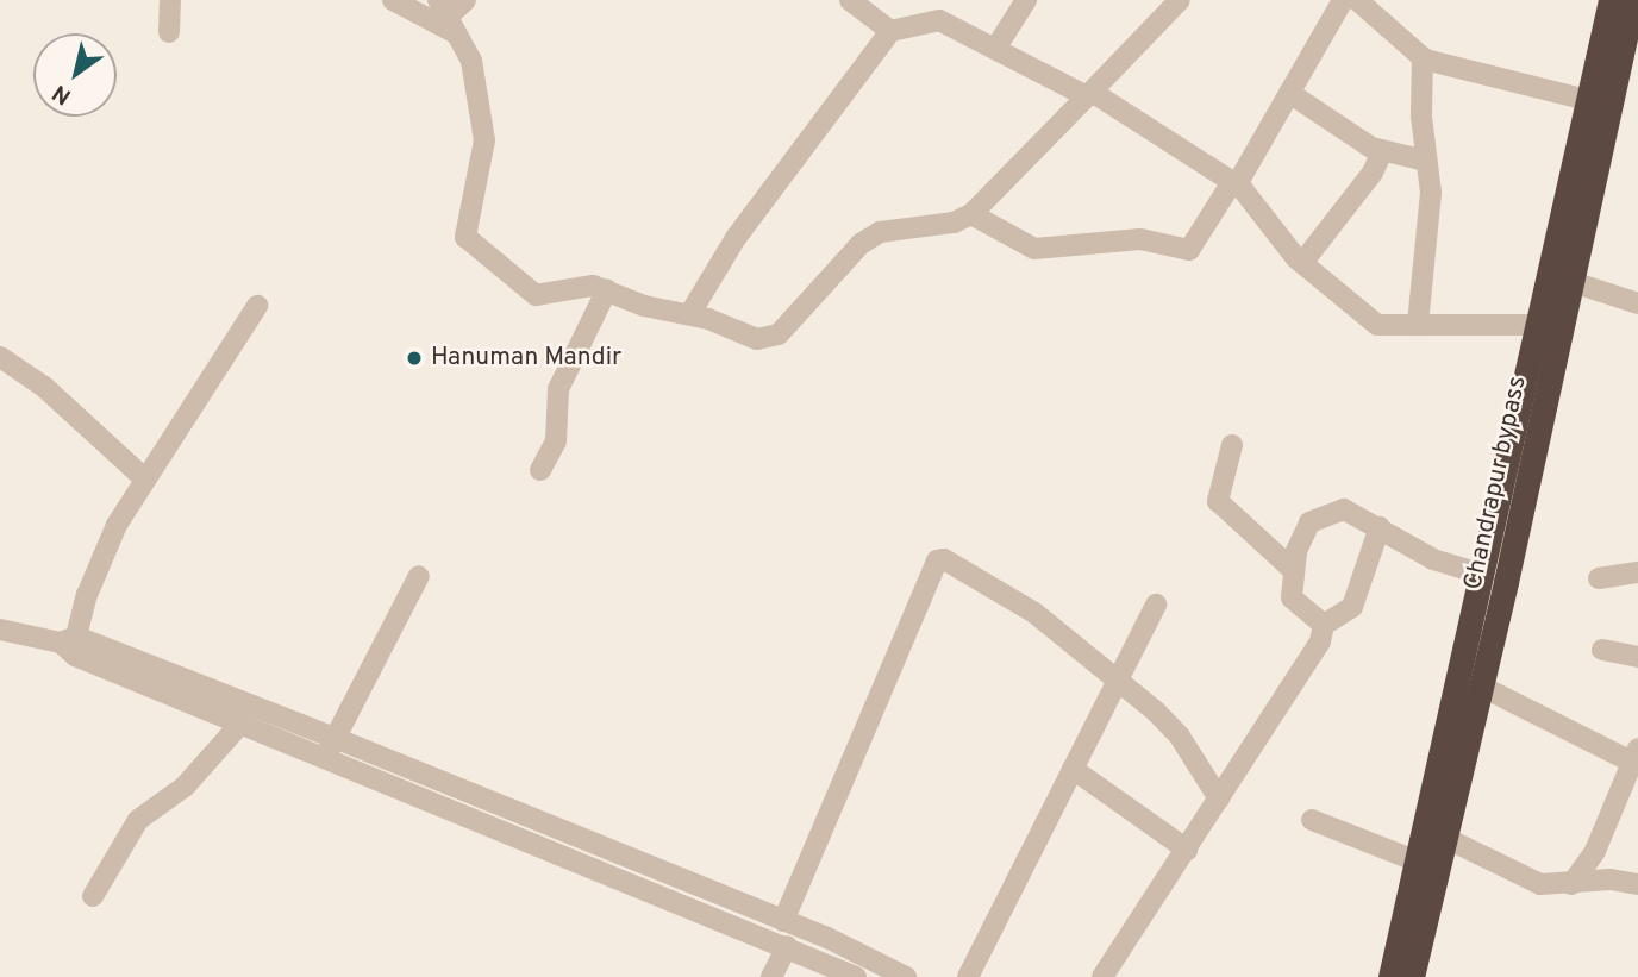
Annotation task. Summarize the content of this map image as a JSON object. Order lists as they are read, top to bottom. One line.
{"streets":{"highway":["Chandrapur bypass"]},"places":["Hanuman Mandir"],"north":"bottom left"}
